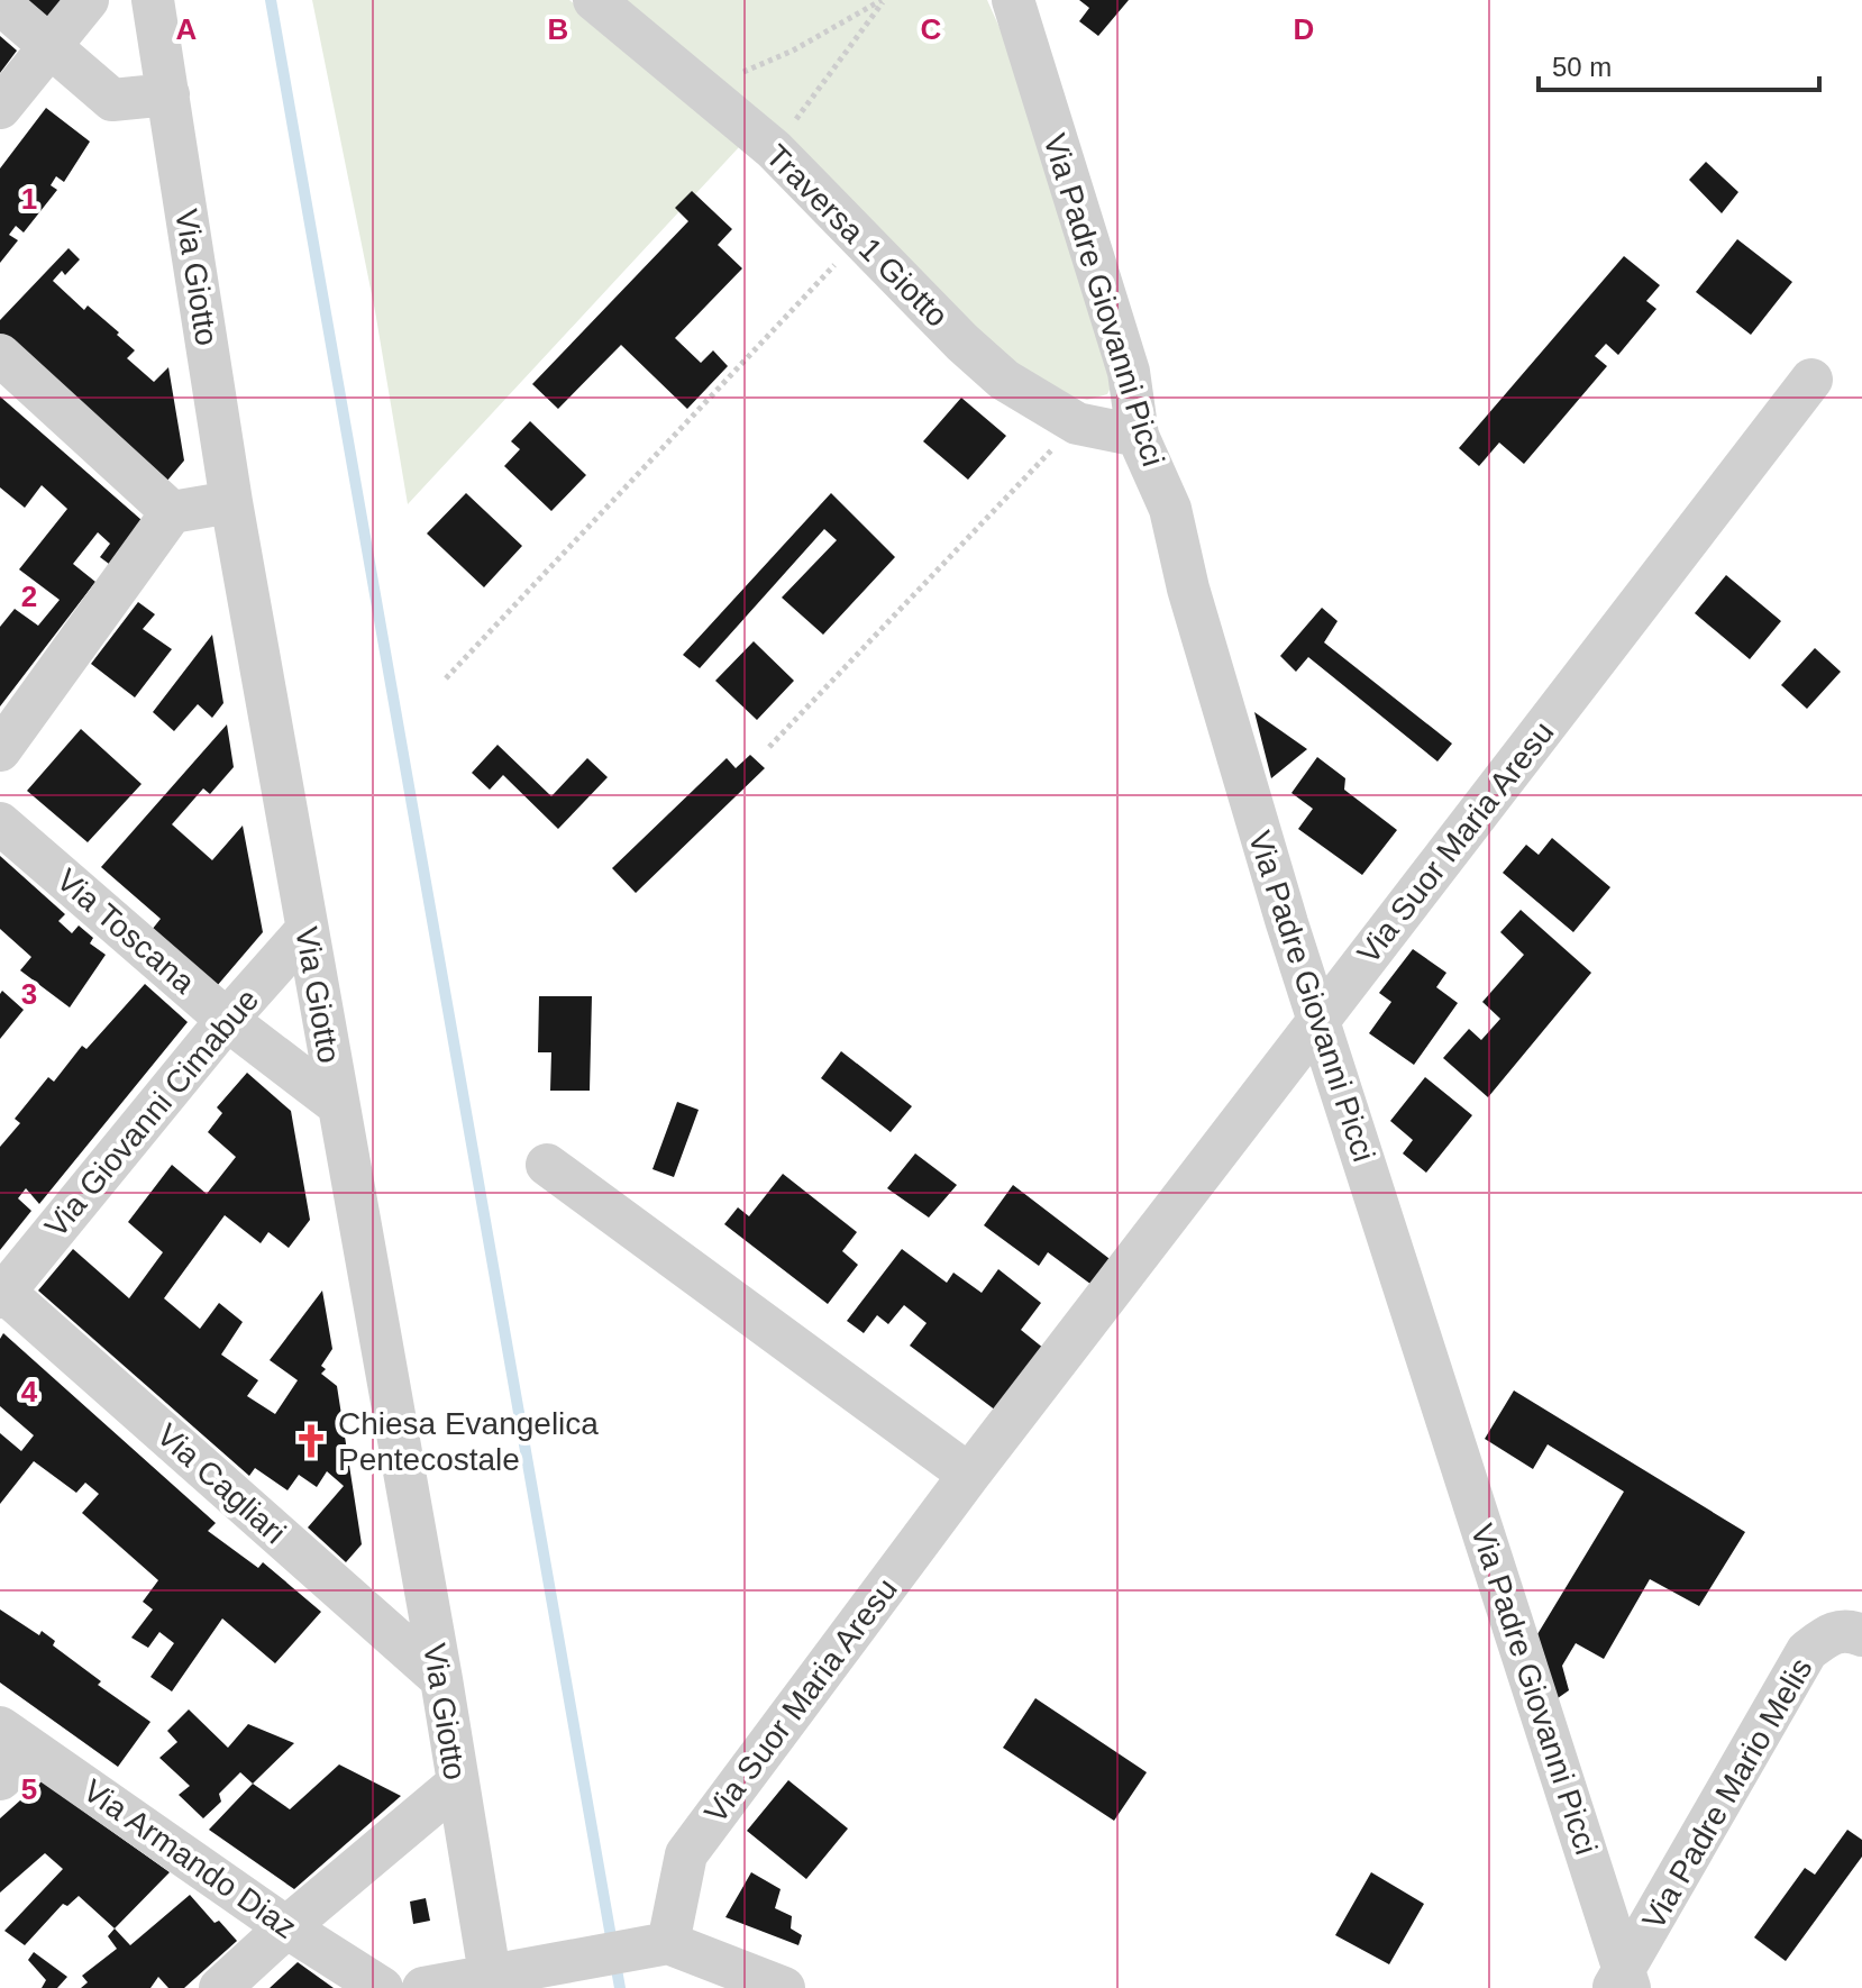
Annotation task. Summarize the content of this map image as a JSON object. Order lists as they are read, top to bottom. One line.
{"streets":{"street":["Traversa 1 Giotto","Via Giotto","Via Padre Giovanni Picci","Via Suor Maria Aresu","Via Toscana","Via Giovanni Cimabue","Via Cagliari","Via Padre Mario Melis","Via Armando Diaz"]},"crossings":[["Traversa 1 Giotto","Via Padre Giovanni Picci"],["Via Giotto","Via Toscana"],["Via Giotto","Via Giovanni Cimabue"],["Via Giotto","Via Cagliari"],["Via Padre Giovanni Picci","Via Suor Maria Aresu"],["Via Padre Giovanni Picci","Via Padre Mario Melis"],["Via Toscana","Via Giovanni Cimabue"],["Via Giovanni Cimabue","Via Cagliari"]],"places":{"church":["Chiesa Evangelica Pentecostale"]},"scale_bar":"50 m","grid":{"columns":["A","B","C","D"],"rows":["1","2","3","4","5"]}}
